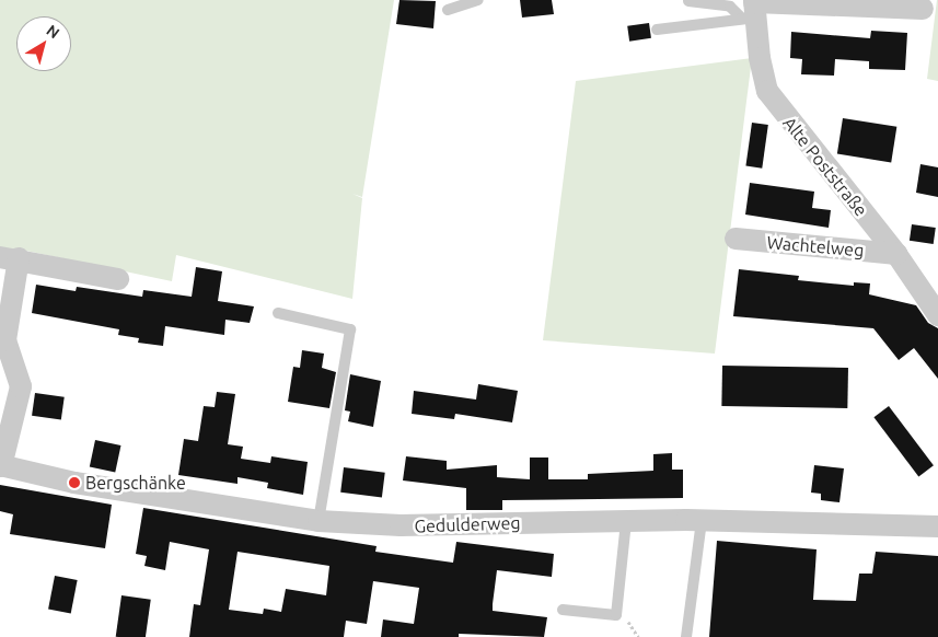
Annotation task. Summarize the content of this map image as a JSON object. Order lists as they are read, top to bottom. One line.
{"streets":{"street":["Alte Poststraße","Wachtelweg","Gedulderweg"]},"crossings":[["Alte Poststraße","Wachtelweg"]],"places":["Bergschänke"],"north":"top right"}
